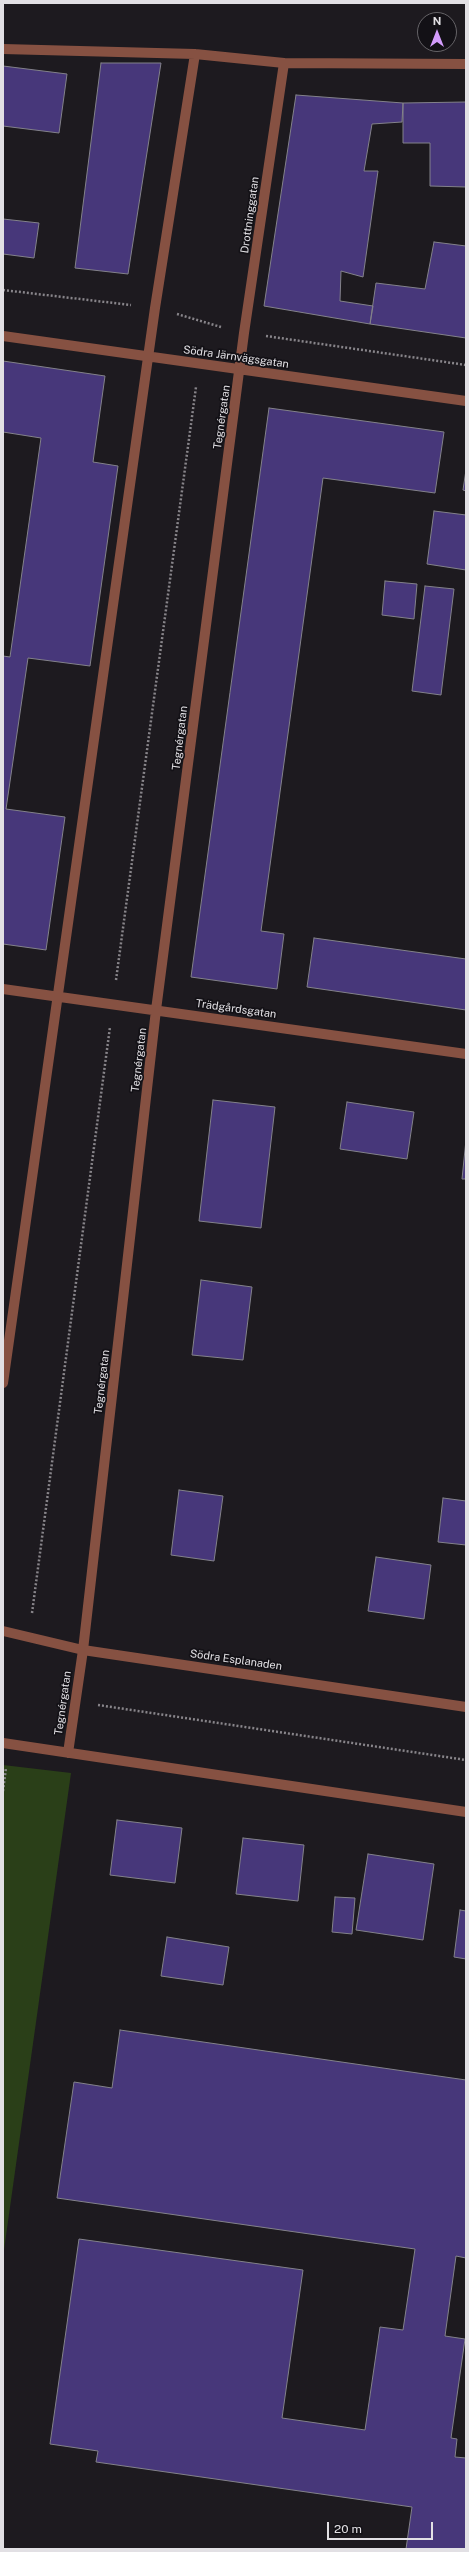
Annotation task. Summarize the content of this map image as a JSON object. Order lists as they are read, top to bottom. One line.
{"streets":{"street":["Drottninggatan","Södra Järnvägsgatan","Tegnérgatan","Trädgårdsgatan","Södra Esplanaden"]},"crossings":[["Drottninggatan","Södra Järnvägsgatan"],["Drottninggatan","Tegnérgatan"],["Södra Järnvägsgatan","Tegnérgatan"],["Tegnérgatan","Trädgårdsgatan"],["Tegnérgatan","Södra Esplanaden"]],"scale_bar":"20 m","north":"top"}
